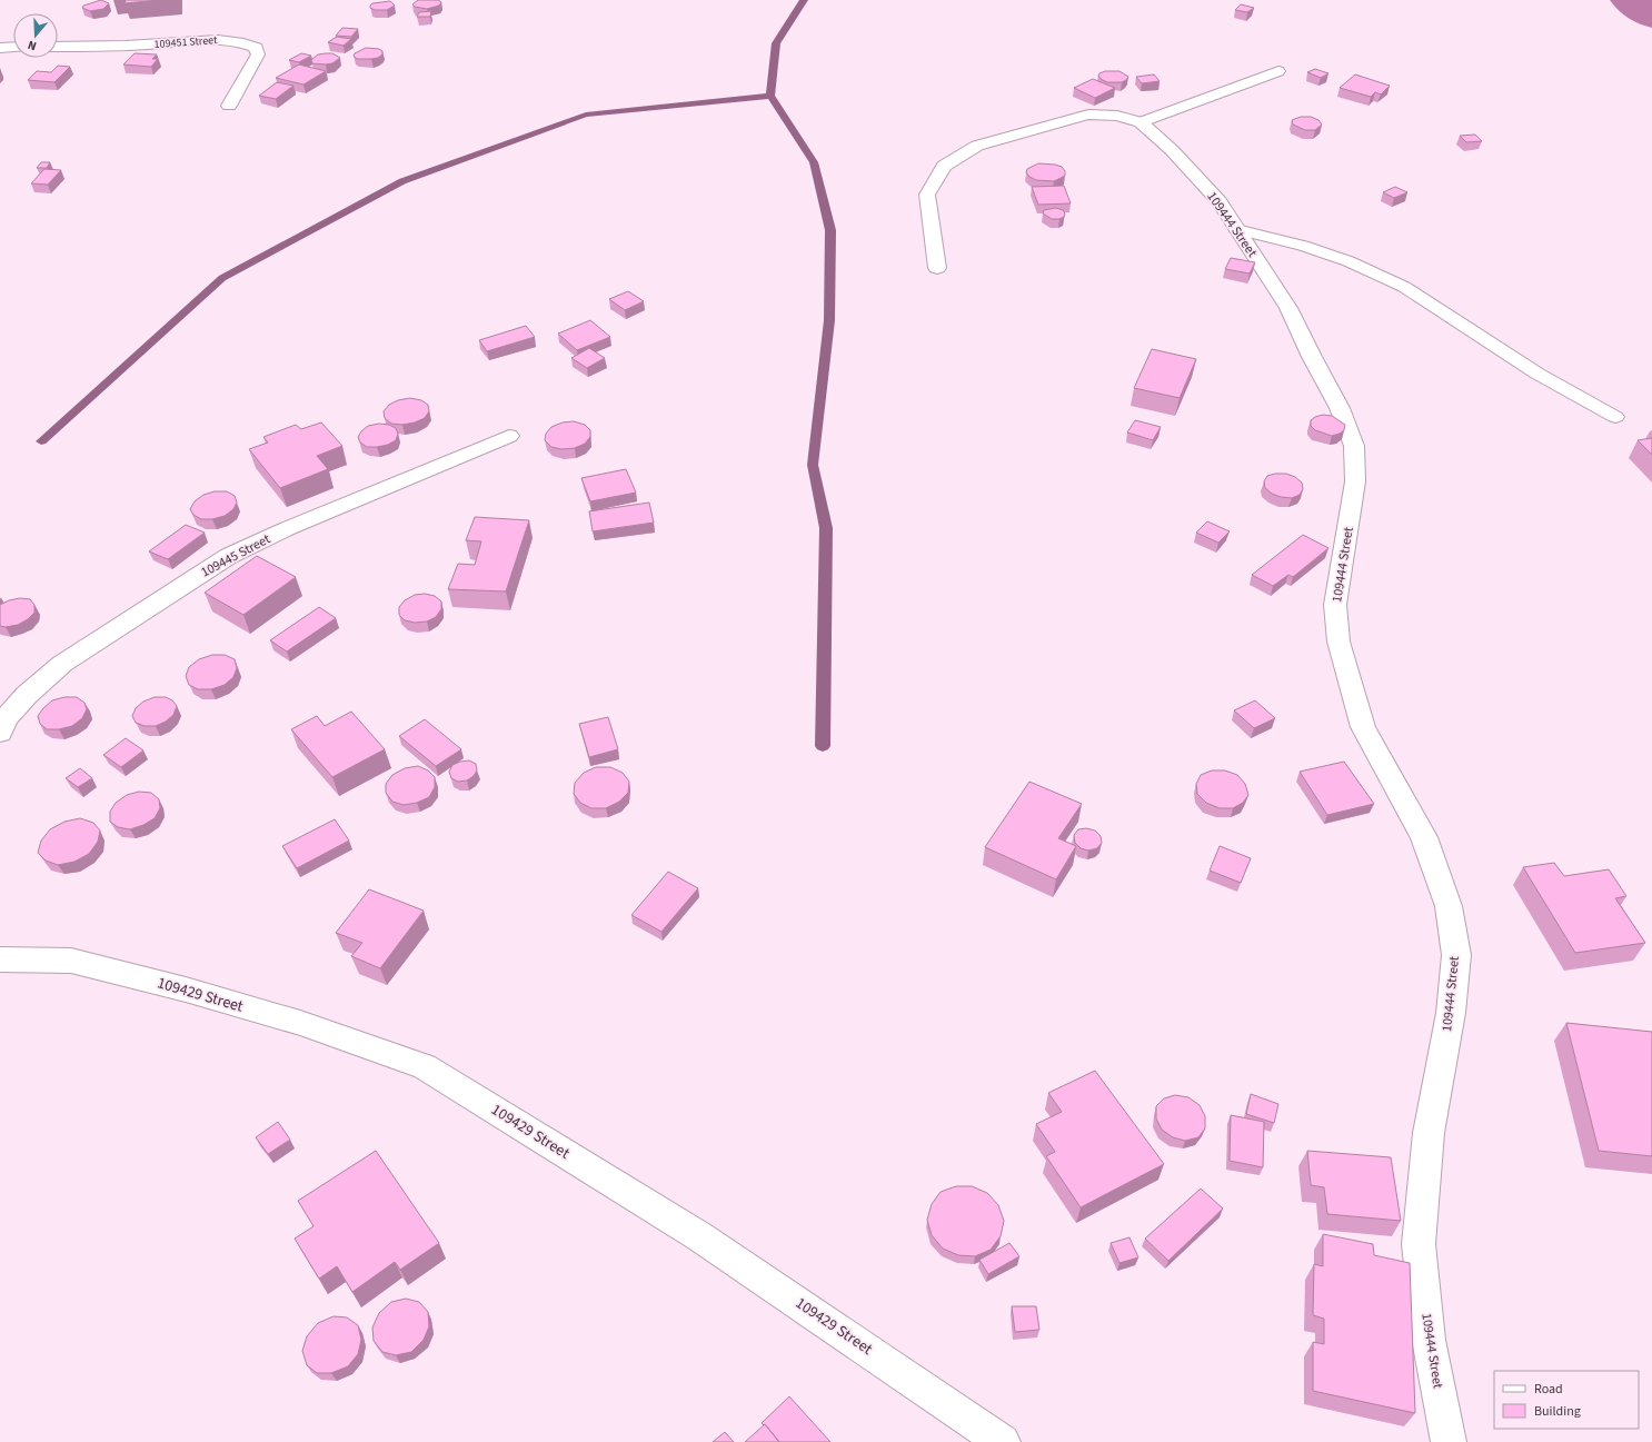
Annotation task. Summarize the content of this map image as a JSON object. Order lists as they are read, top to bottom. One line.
{"streets":{"street":["109451 Street","109444 Street","109445 Street","109429 Street"]},"legend":["Road","Building"],"north":"bottom"}
